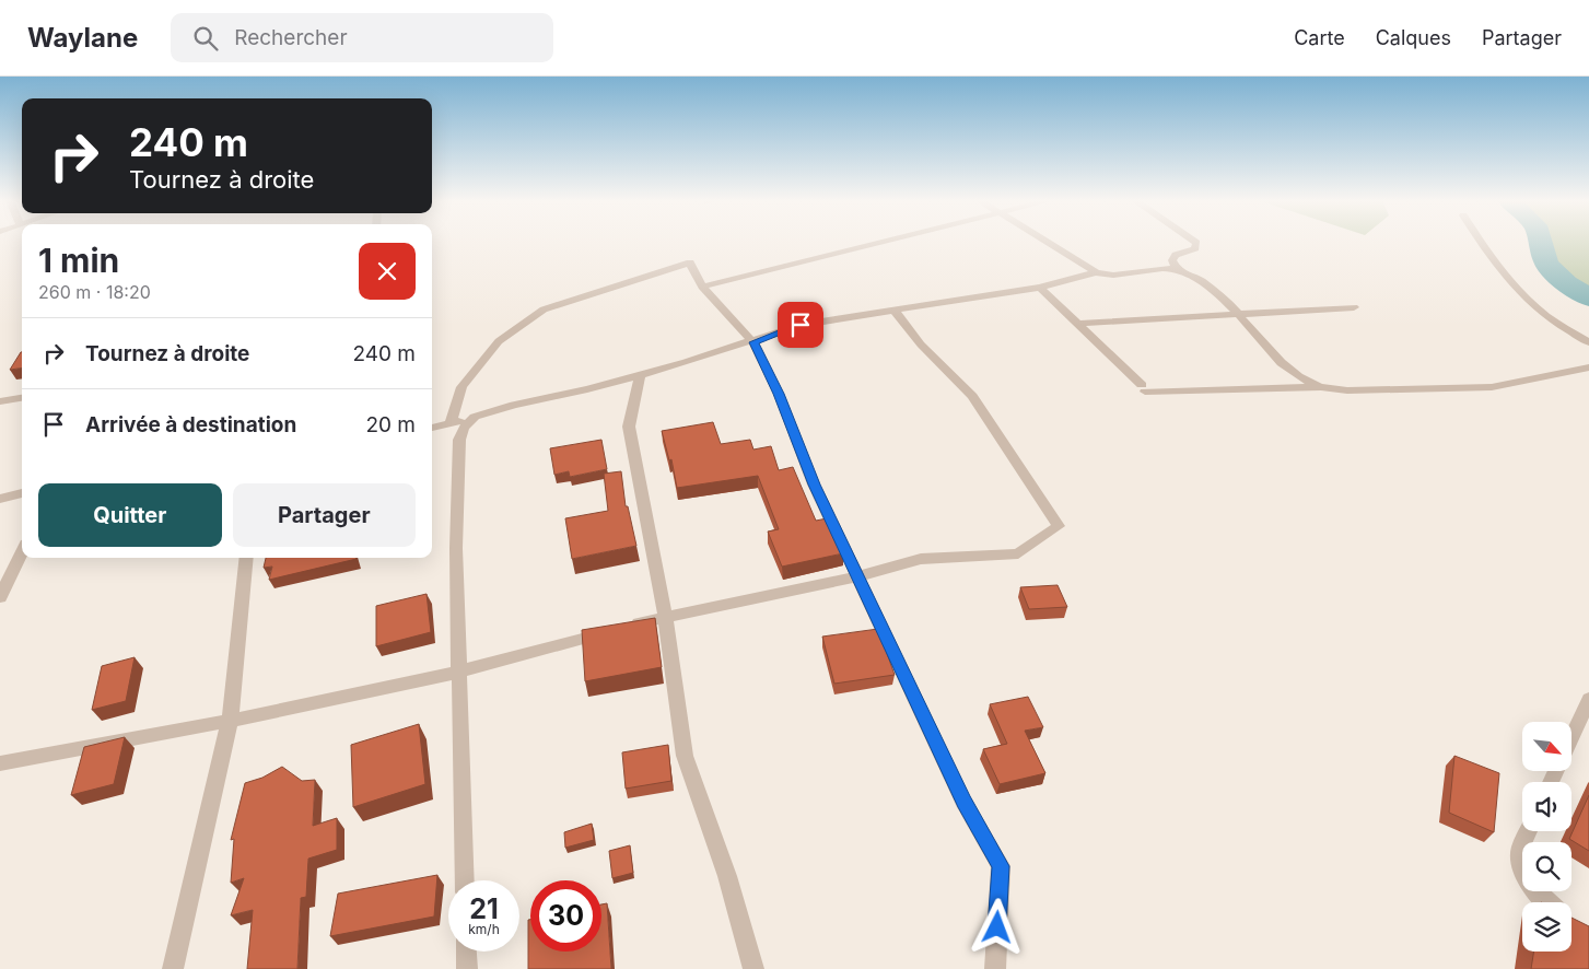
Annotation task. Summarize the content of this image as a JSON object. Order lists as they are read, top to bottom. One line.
{"north":"bottom right","page":{"header":"Waylane","search":"Rechercher","nav":["Carte","Calques","Partager"],"turn":["240 m","Tournez à droite"],"heading":["1 min","260 m · 18:20"],"list":[{"name":"Tournez à droite","value":"240 m"},{"name":"Arrivée à destination","value":"20 m"}],"buttons":["Quitter","Partager"],"speed":"21 km/h","limit":"30"}}
